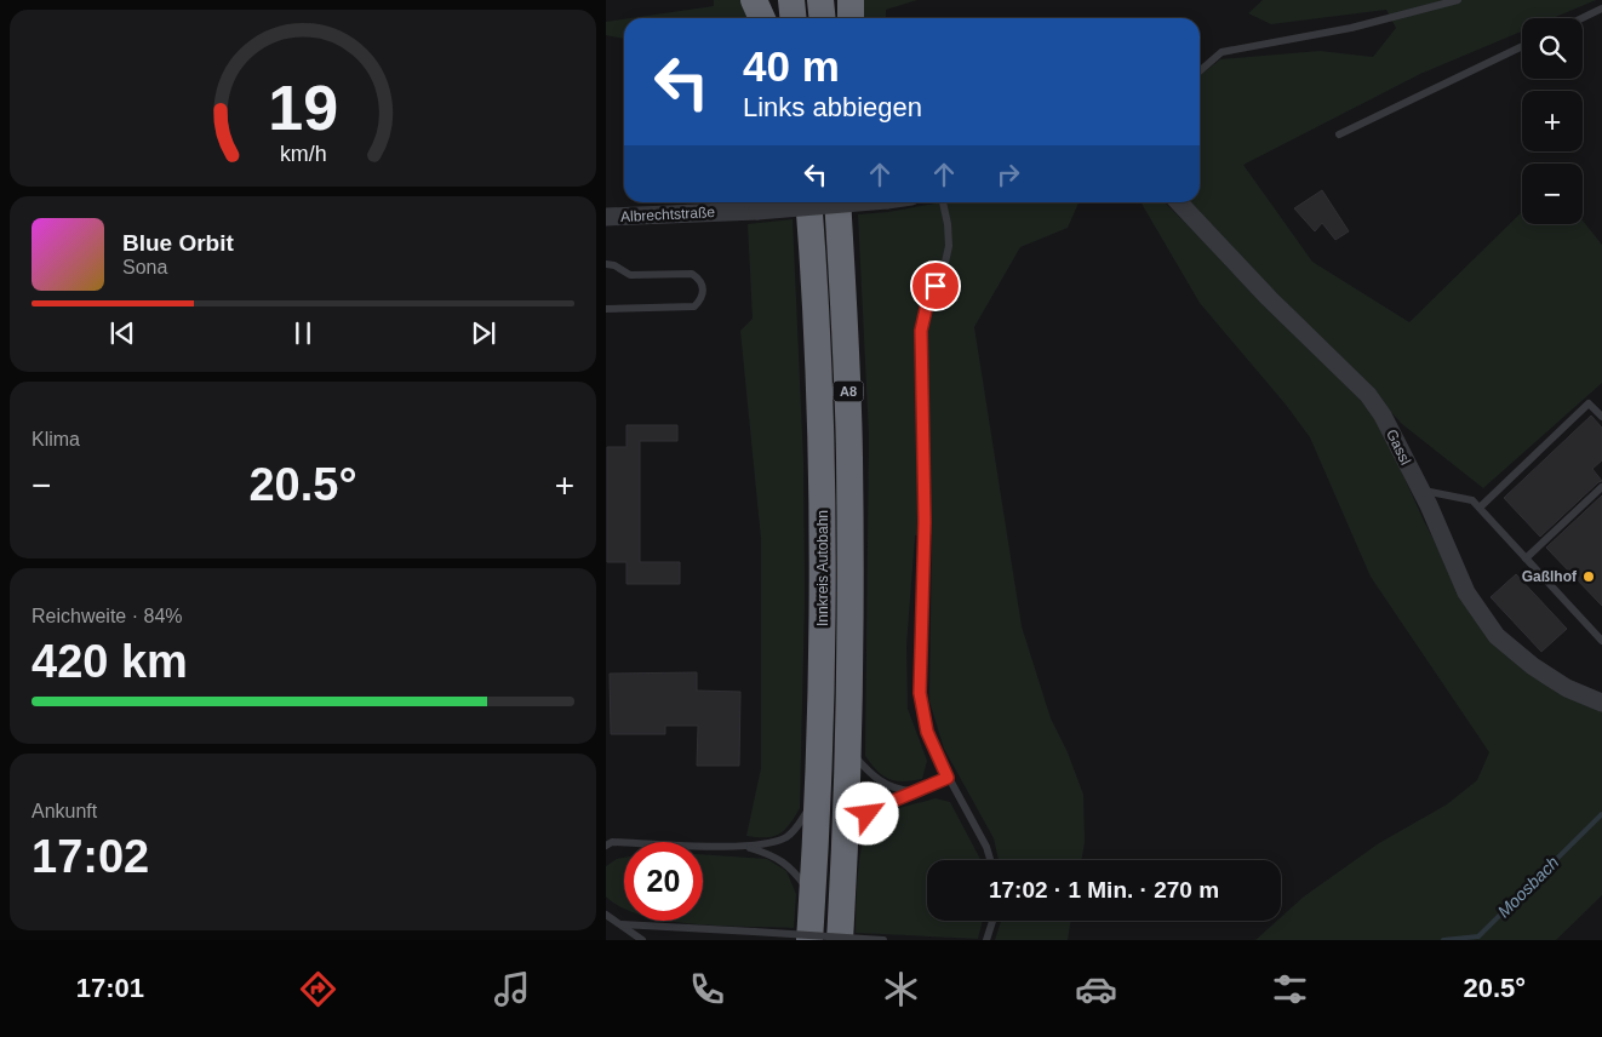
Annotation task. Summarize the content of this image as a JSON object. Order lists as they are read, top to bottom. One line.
{"streets":{"highway":["A8","Innkreis Autobahn"],"street":["Albrechtstraße","Gassl"]},"water":["Moosbach"],"places":["Gaßlhof"],"page":{"map_buttons":["+","−"],"turn":["40 m","Links abbiegen"],"song":["Blue Orbit","Sona"],"tile":["Klima",["Reichweite · 84%","420 km"],["Ankunft","17:02"]],"heat":["−","20.5°","+"],"limit":"20","trip":"17:02 · 1 Min. · 270 m","tabs":["17:01","20.5°"],"gauge":["19","km/h"]}}
